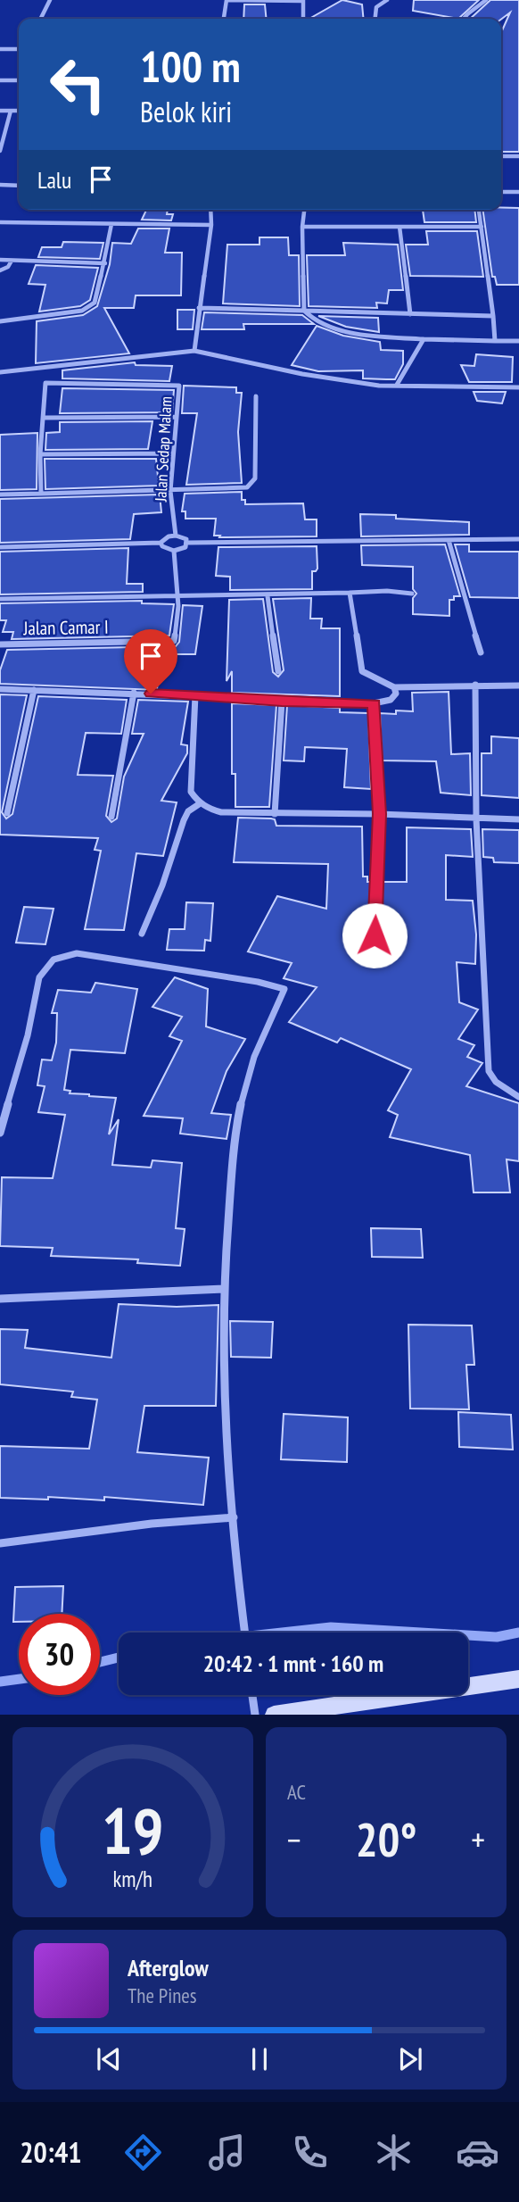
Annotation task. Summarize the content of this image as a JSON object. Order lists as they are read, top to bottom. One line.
{"streets":{"street":["Jalan Sedap Malam","Jalan Camar I"]},"page":{"turn":["100 m","Belok kiri"],"then":"Lalu","limit":"30","trip":"20:42 · 1 mnt · 160 m","tile":"AC","heat":["−","20°","+"],"song":["Afterglow","The Pines"],"tabs":"20:41","gauge":["19","km/h"]}}
